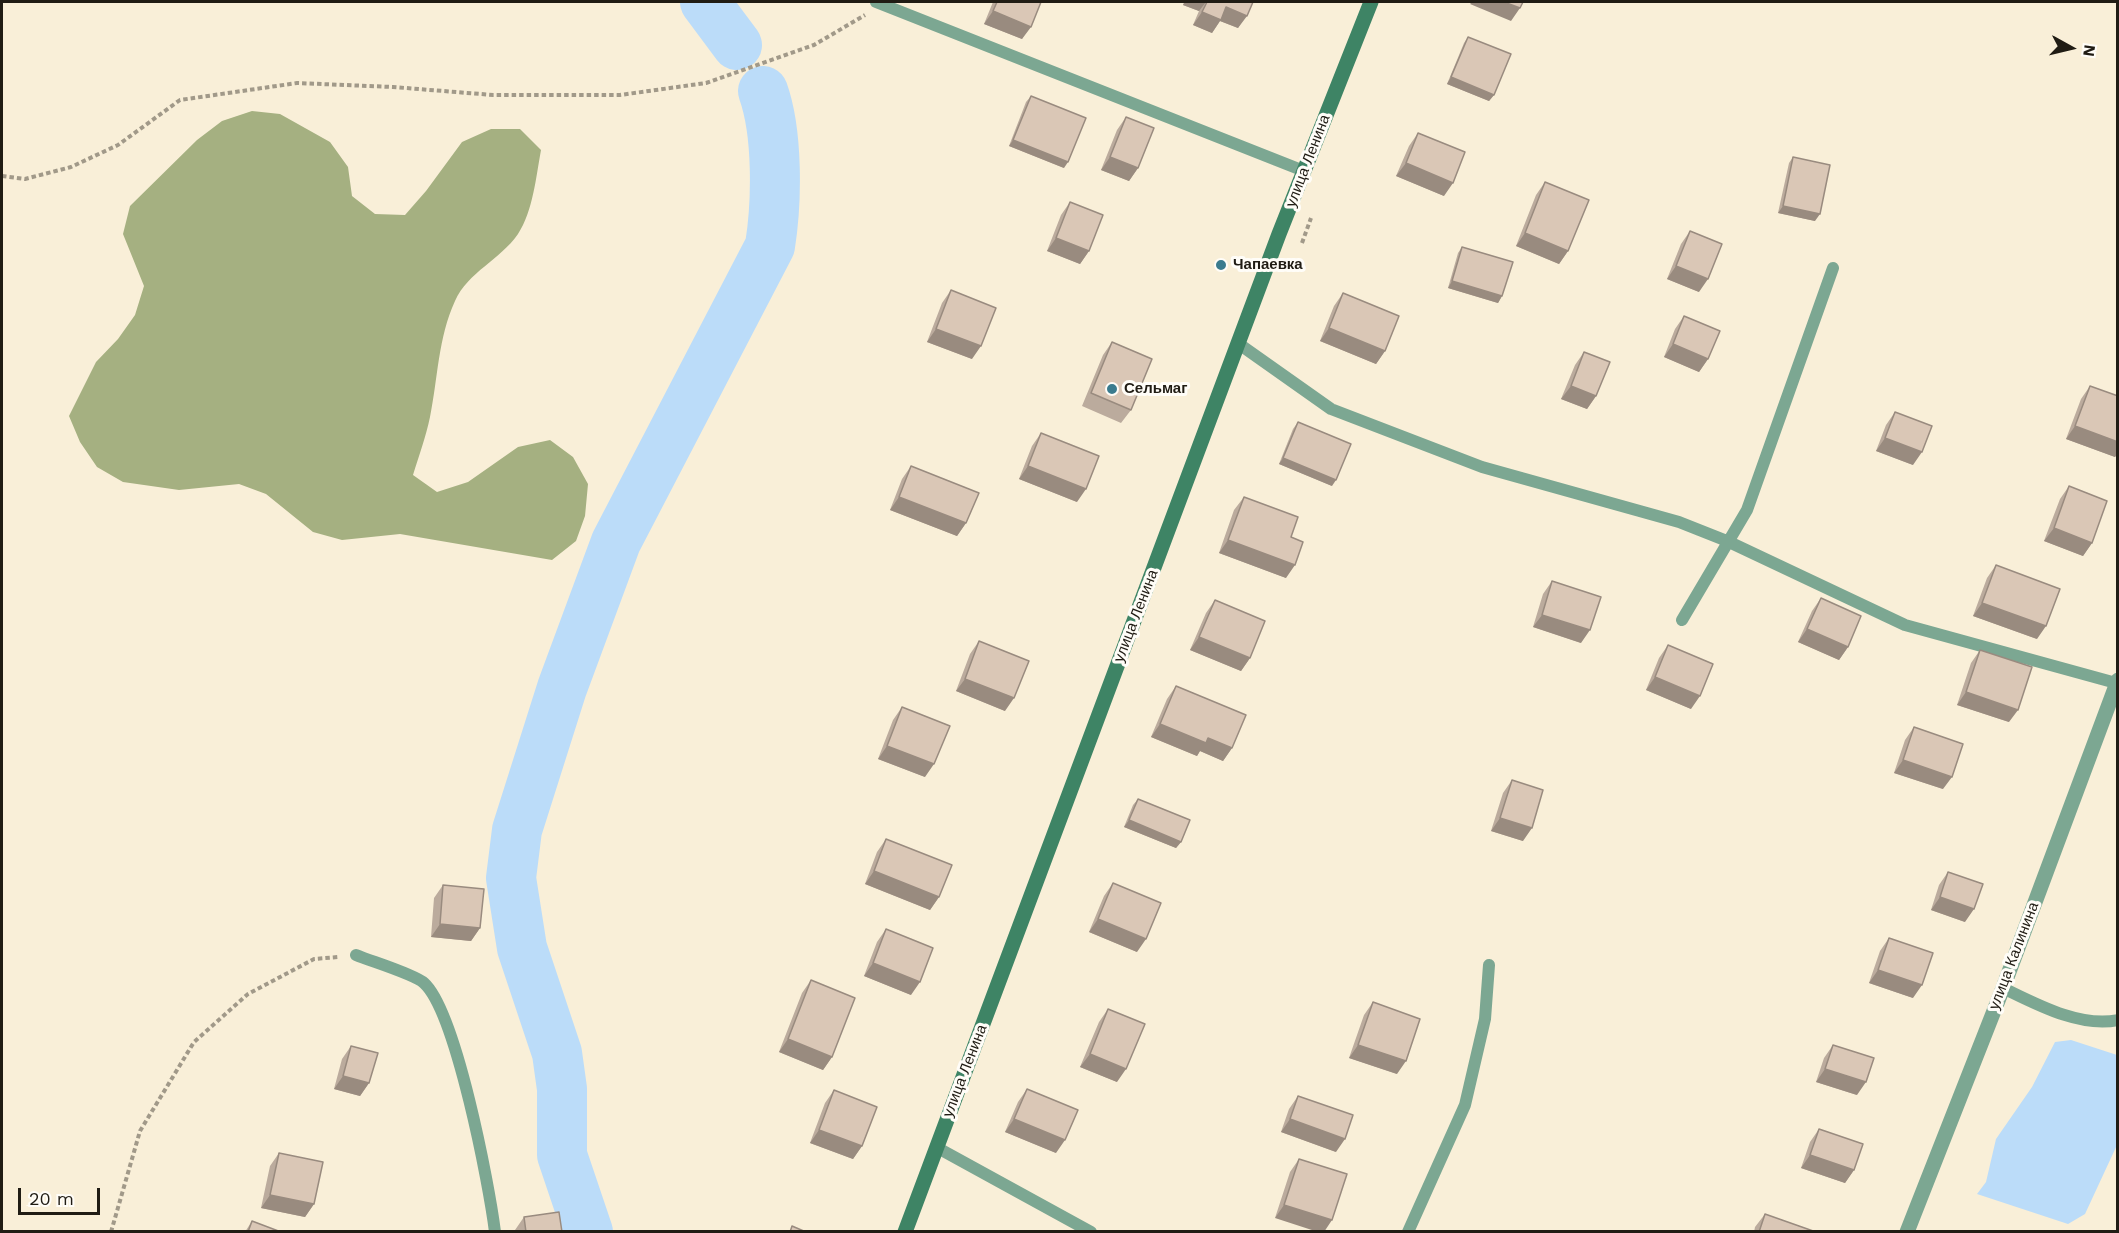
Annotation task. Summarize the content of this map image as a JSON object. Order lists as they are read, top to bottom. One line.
{"streets":{"street":["улица Ленина","улица Калинина"]},"places":["Чапаевка","Сельмаг"],"scale_bar":"20 m","north":"right"}
